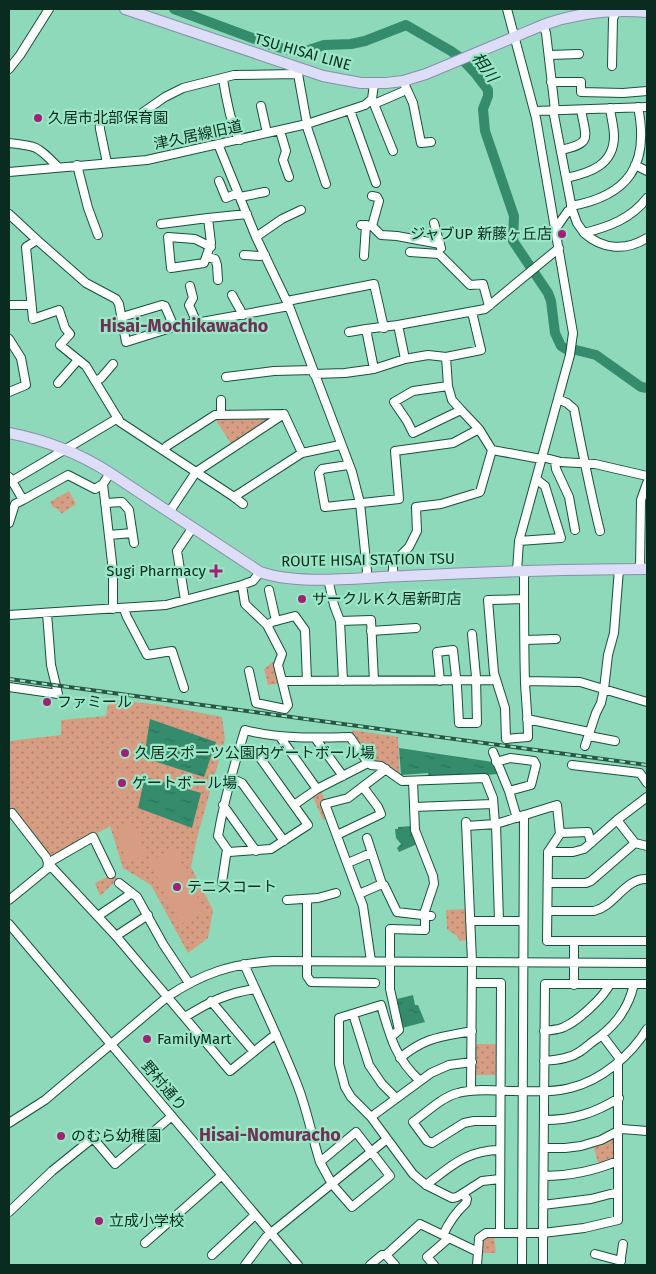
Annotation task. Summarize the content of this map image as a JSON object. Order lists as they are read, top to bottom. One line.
{"streets":{"main road":["TSU HISAI LINE","ROUTE HISAI STATION TSU"],"street":["津久居線旧道","野村通り"]},"crossings":[["TSU HISAI LINE","津久居線旧道"]],"districts":["Hisai-Mochikawacho","Hisai-Nomuracho"],"water":["相川"],"places":{"other":["久居市北部保育園","ジャブUP 新藤ヶ丘店","サークルＫ久居新町店","ファミール","久居スポーツ公園内ゲートボール場","ゲートボール場","テニスコート","FamilyMart","のむら幼稚園","立成小学校"],"health":["Sugi Pharmacy"]}}
